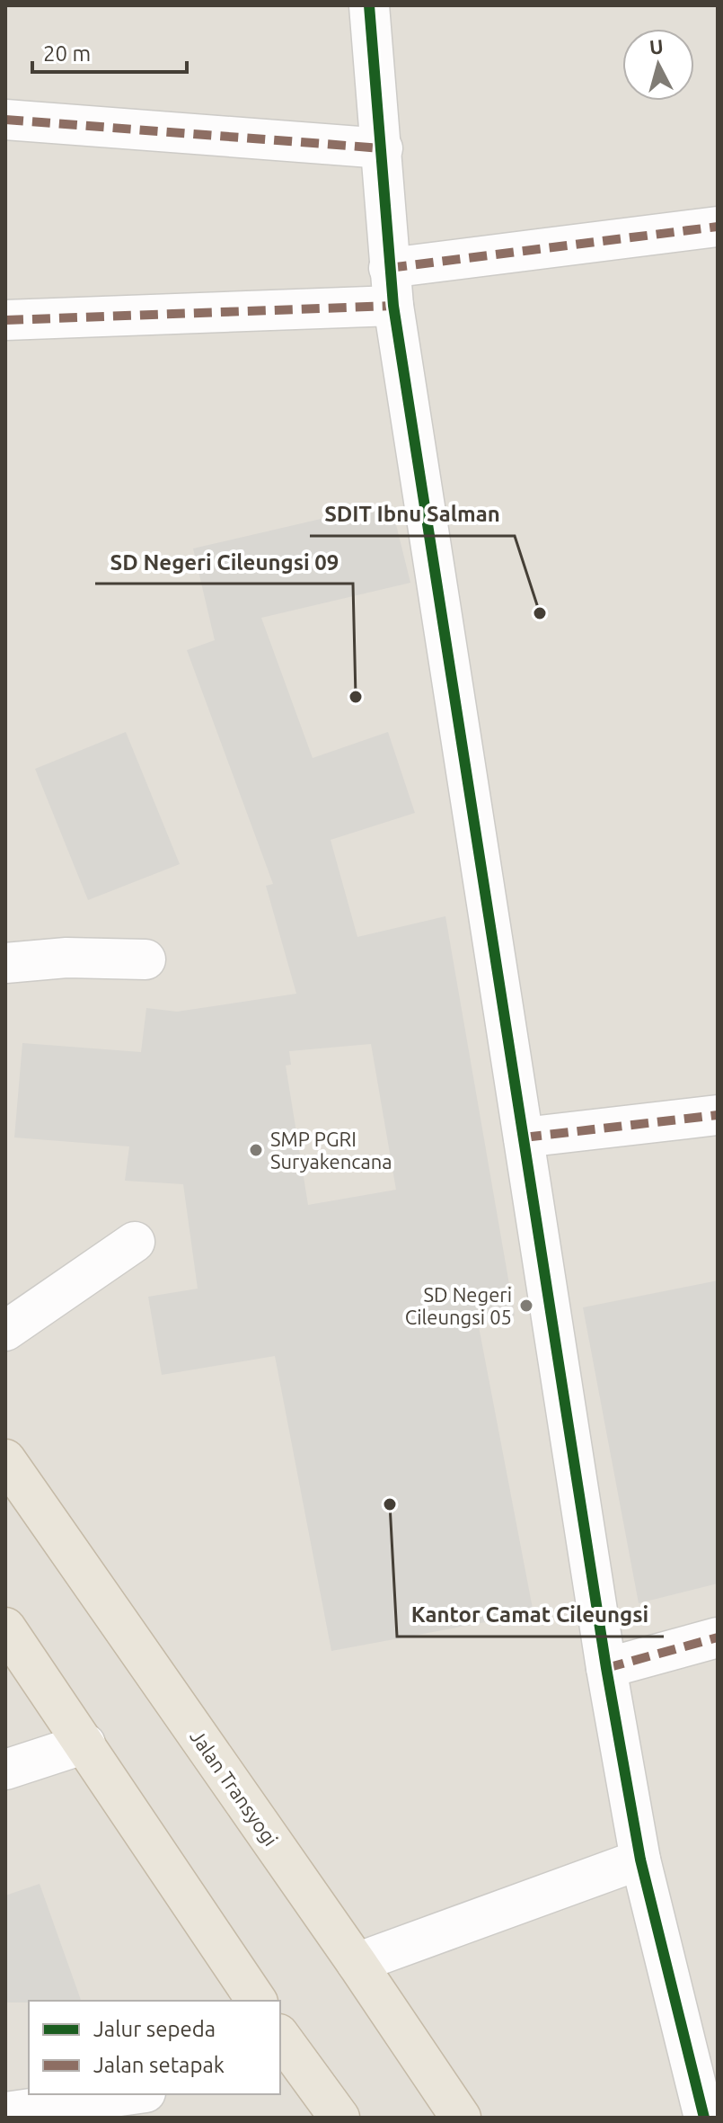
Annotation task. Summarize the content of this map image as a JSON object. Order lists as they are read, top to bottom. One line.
{"streets":{"highway":["Jalan Transyogi"]},"places":["SDIT Ibnu Salman","SD Negeri Cileungsi 09","SMP PGRI Suryakencana","SD Negeri Cileungsi 05","Kantor Camat Cileungsi"],"legend":["Jalur sepeda","Jalan setapak"],"scale_bar":"20 m","north":"top"}
